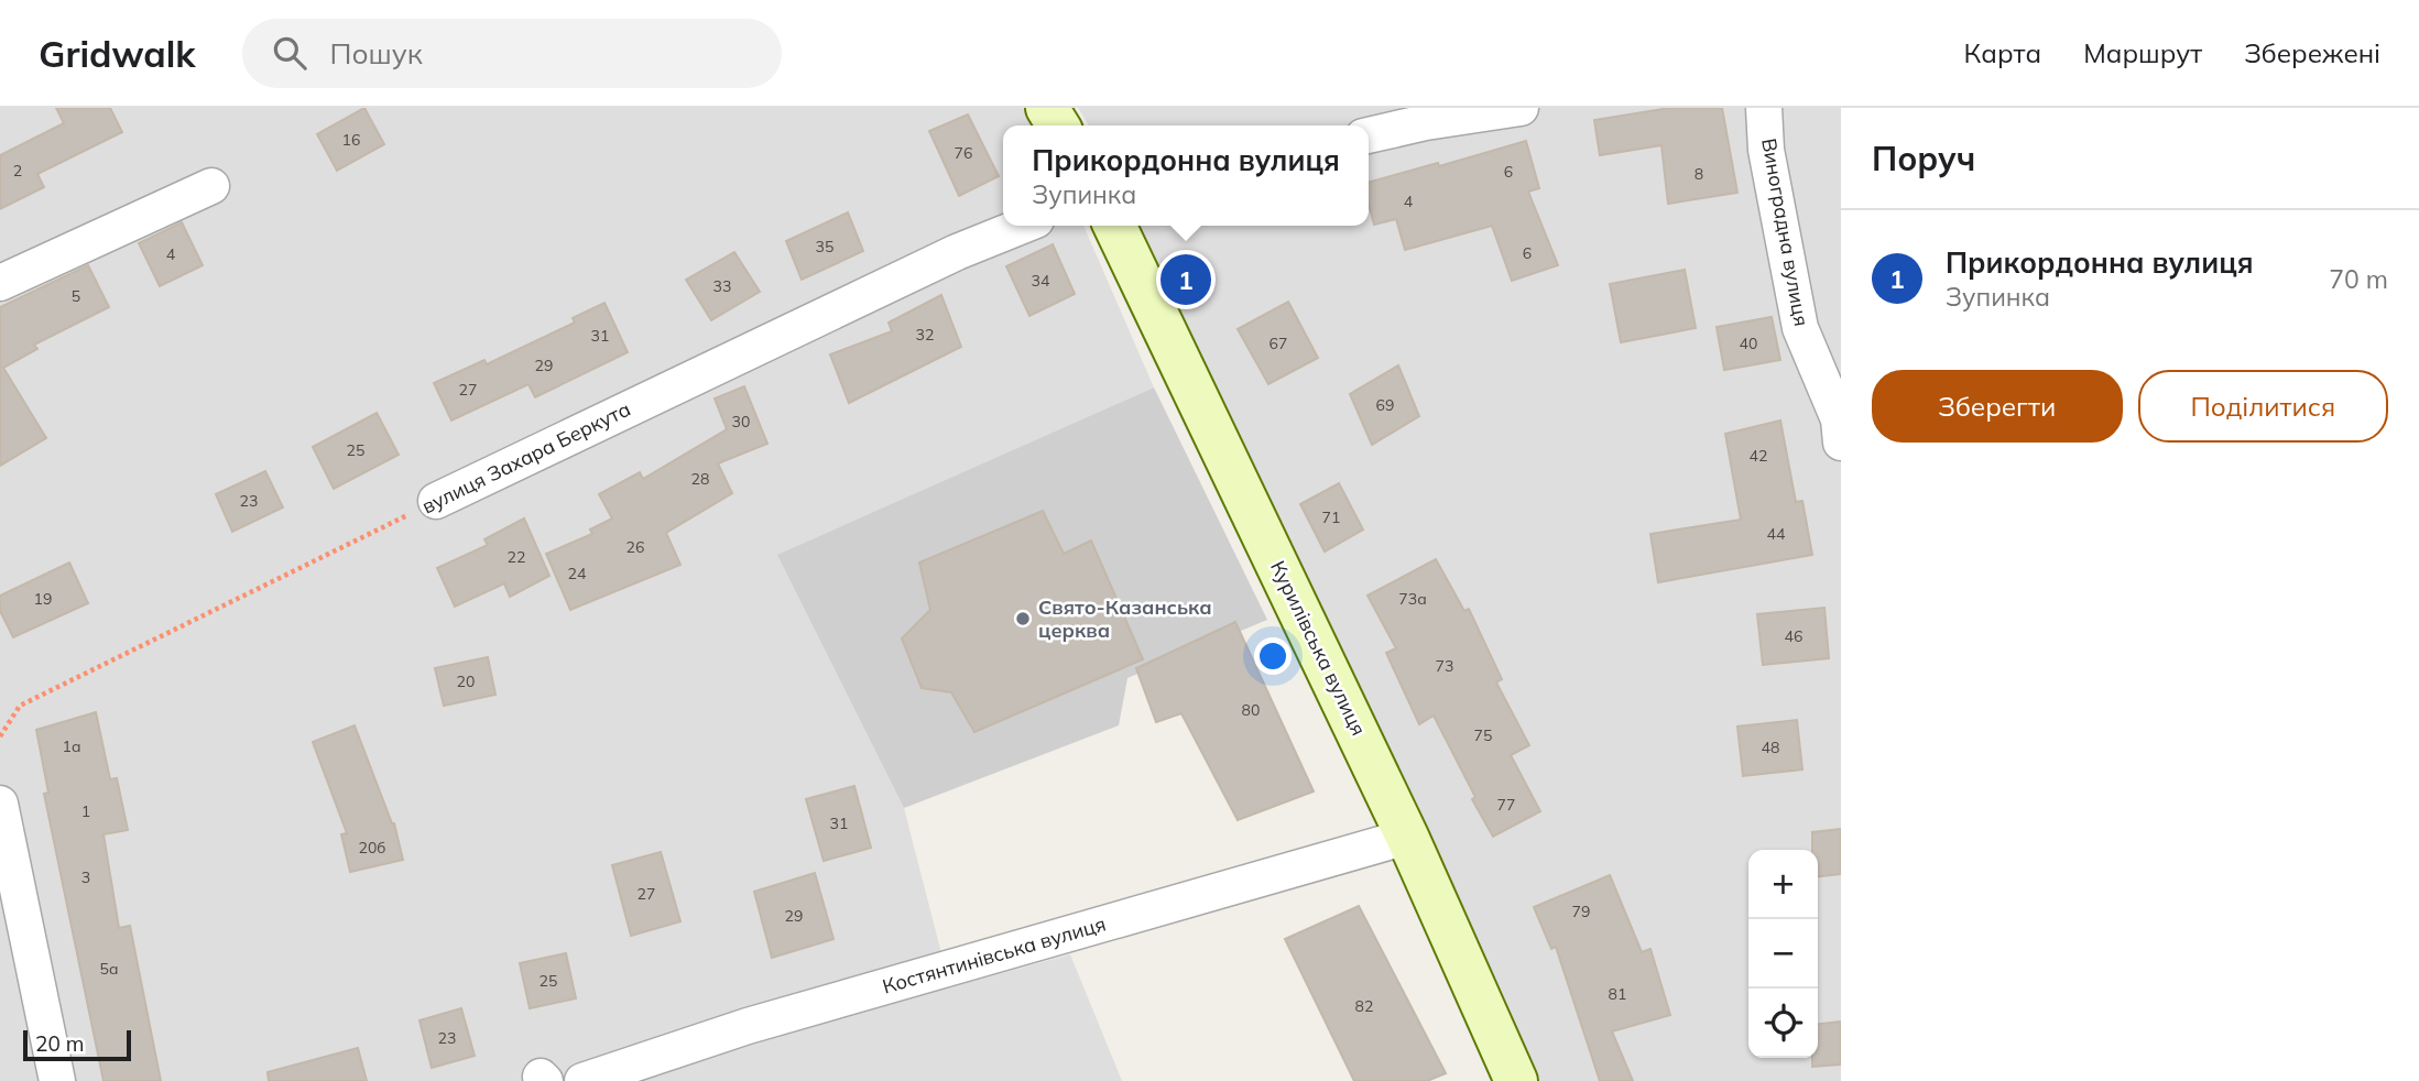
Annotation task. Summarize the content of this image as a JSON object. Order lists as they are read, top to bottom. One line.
{"streets":{"main road":["Курилівська вулиця"],"street":["Виноградна вулиця","вулиця Захара Беркута","Костянтинівська вулиця"]},"crossings":[["Курилівська вулиця","Костянтинівська вулиця"]],"places":["Свято-Казанська церква"],"house_numbers":["16","76","2","6","8","4","35","6","4","34","33","5","32","31","67","40","29","27","69","30","25","42","28","23","71","44","26","22","24","19","73а","46","73","20","80","75","1а","48","77","1","31","20б","3","27","79","29","5а","25","81","82","23"],"scale_bar":"20 m","page":{"header":"Gridwalk","search":"Пошук","nav":["Карта","Маршрут","Збережені"],"heading":"Поруч","popup":["Прикордонна вулиця","Зупинка"],"list":[{"mark":"1","name":"Прикордонна вулиця","note":"Зупинка","value":"70 m"}],"pins":"1","buttons":["Зберегти","Поділитися"],"map_buttons":["+","−"],"scale":"20 m"}}
